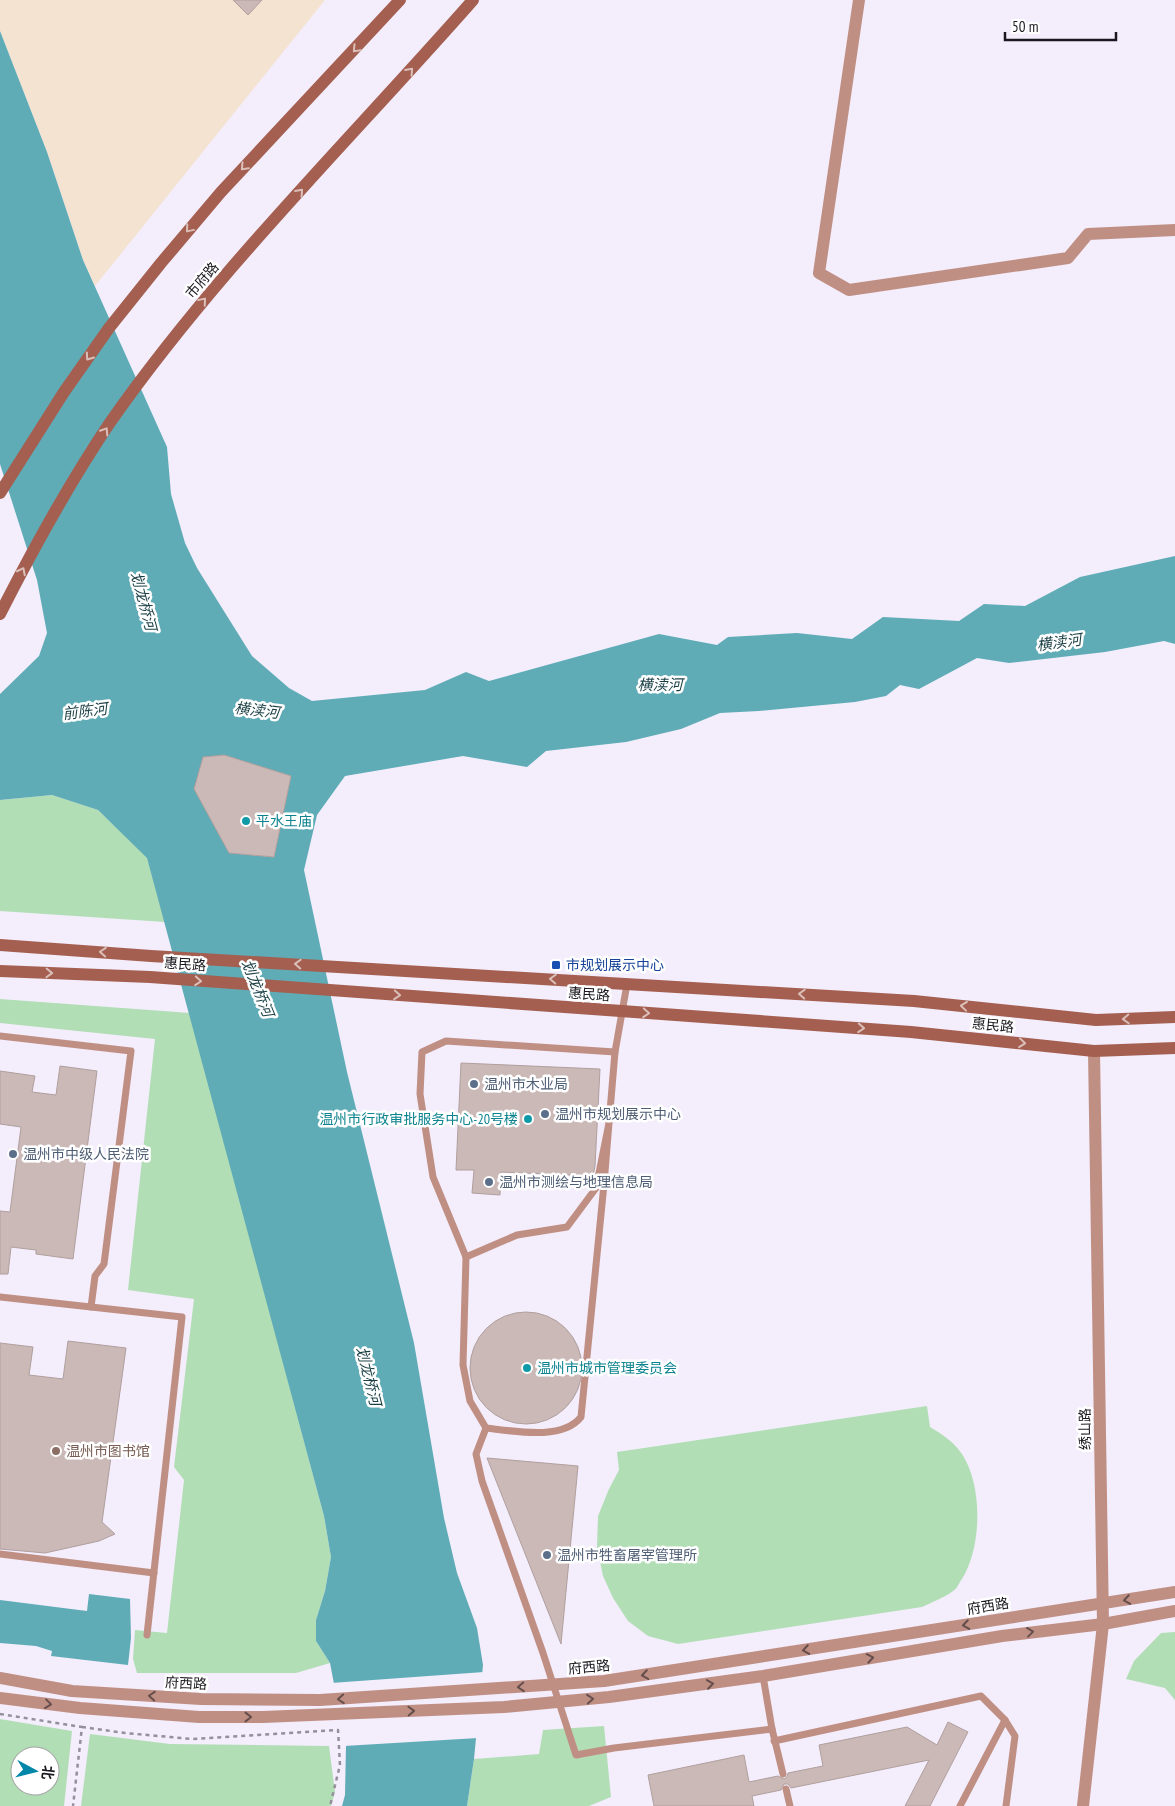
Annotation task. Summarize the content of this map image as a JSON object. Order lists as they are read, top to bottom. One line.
{"streets":{"main road":["市府路","惠民路"],"street":["绣山路","府西路"]},"crossings":[["惠民路","绣山路"],["绣山路","府西路"]],"water":["划龙桥河","横渎河","前陈河"],"places":{"other":["平水王庙","温州市木业局","温州市规划展示中心","温州市行政审批服务中心-20号楼","温州市中级人民法院","温州市测绘与地理信息局","温州市城市管理委员会","温州市图书馆","温州市牲畜屠宰管理所"],"transit":["市规划展示中心"]},"scale_bar":"50 m","north":"right"}
